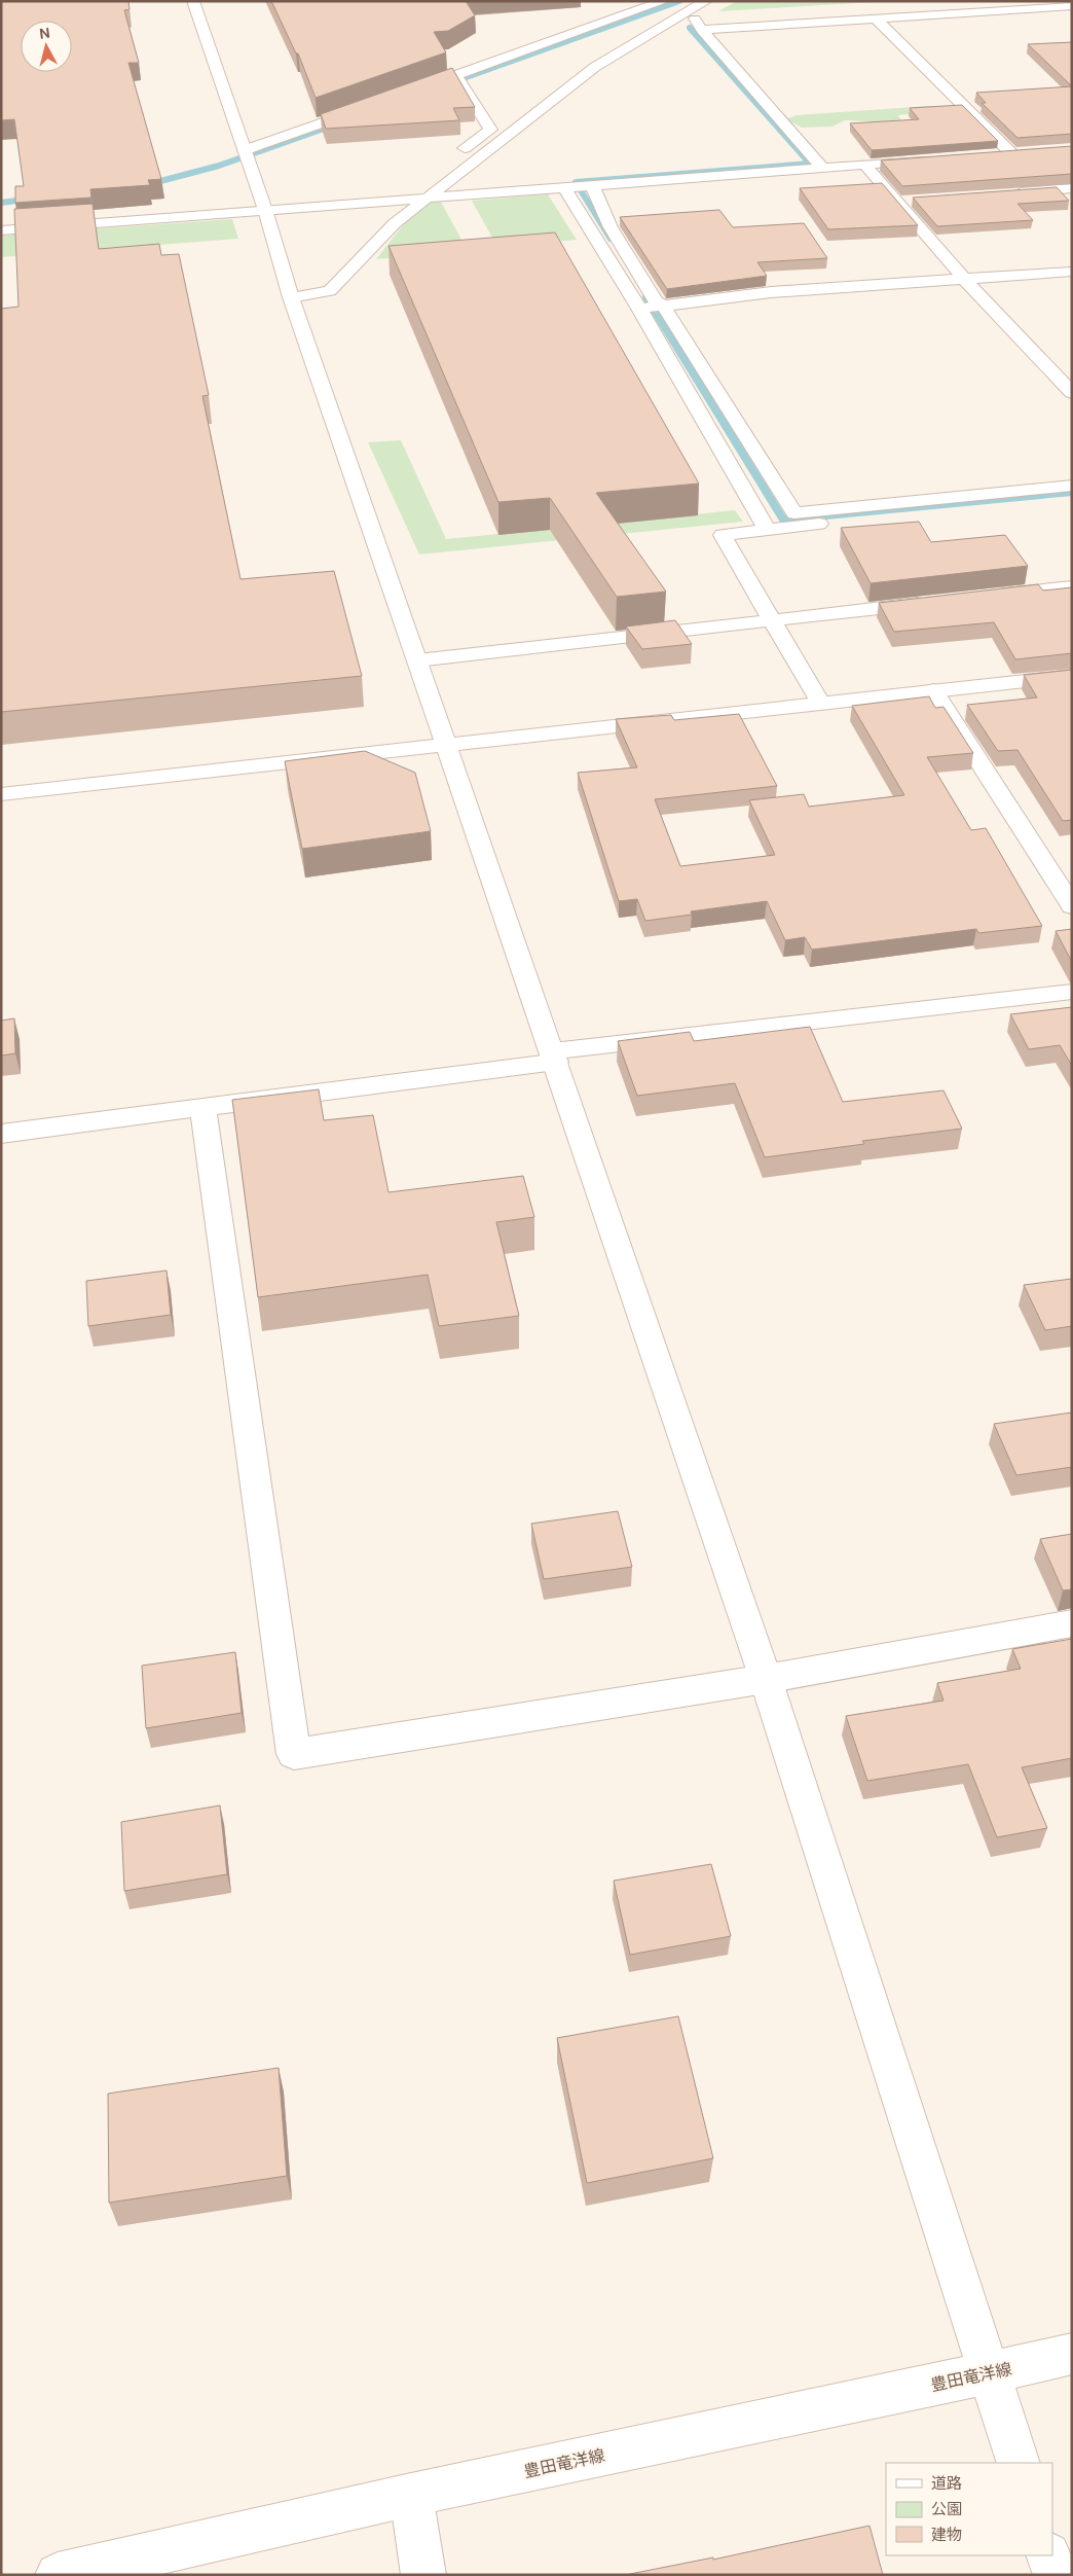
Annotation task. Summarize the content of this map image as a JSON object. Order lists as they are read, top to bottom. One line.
{"streets":{"street":["豊田竜洋線"]},"legend":["道路","公園","建物"],"north":"top"}
